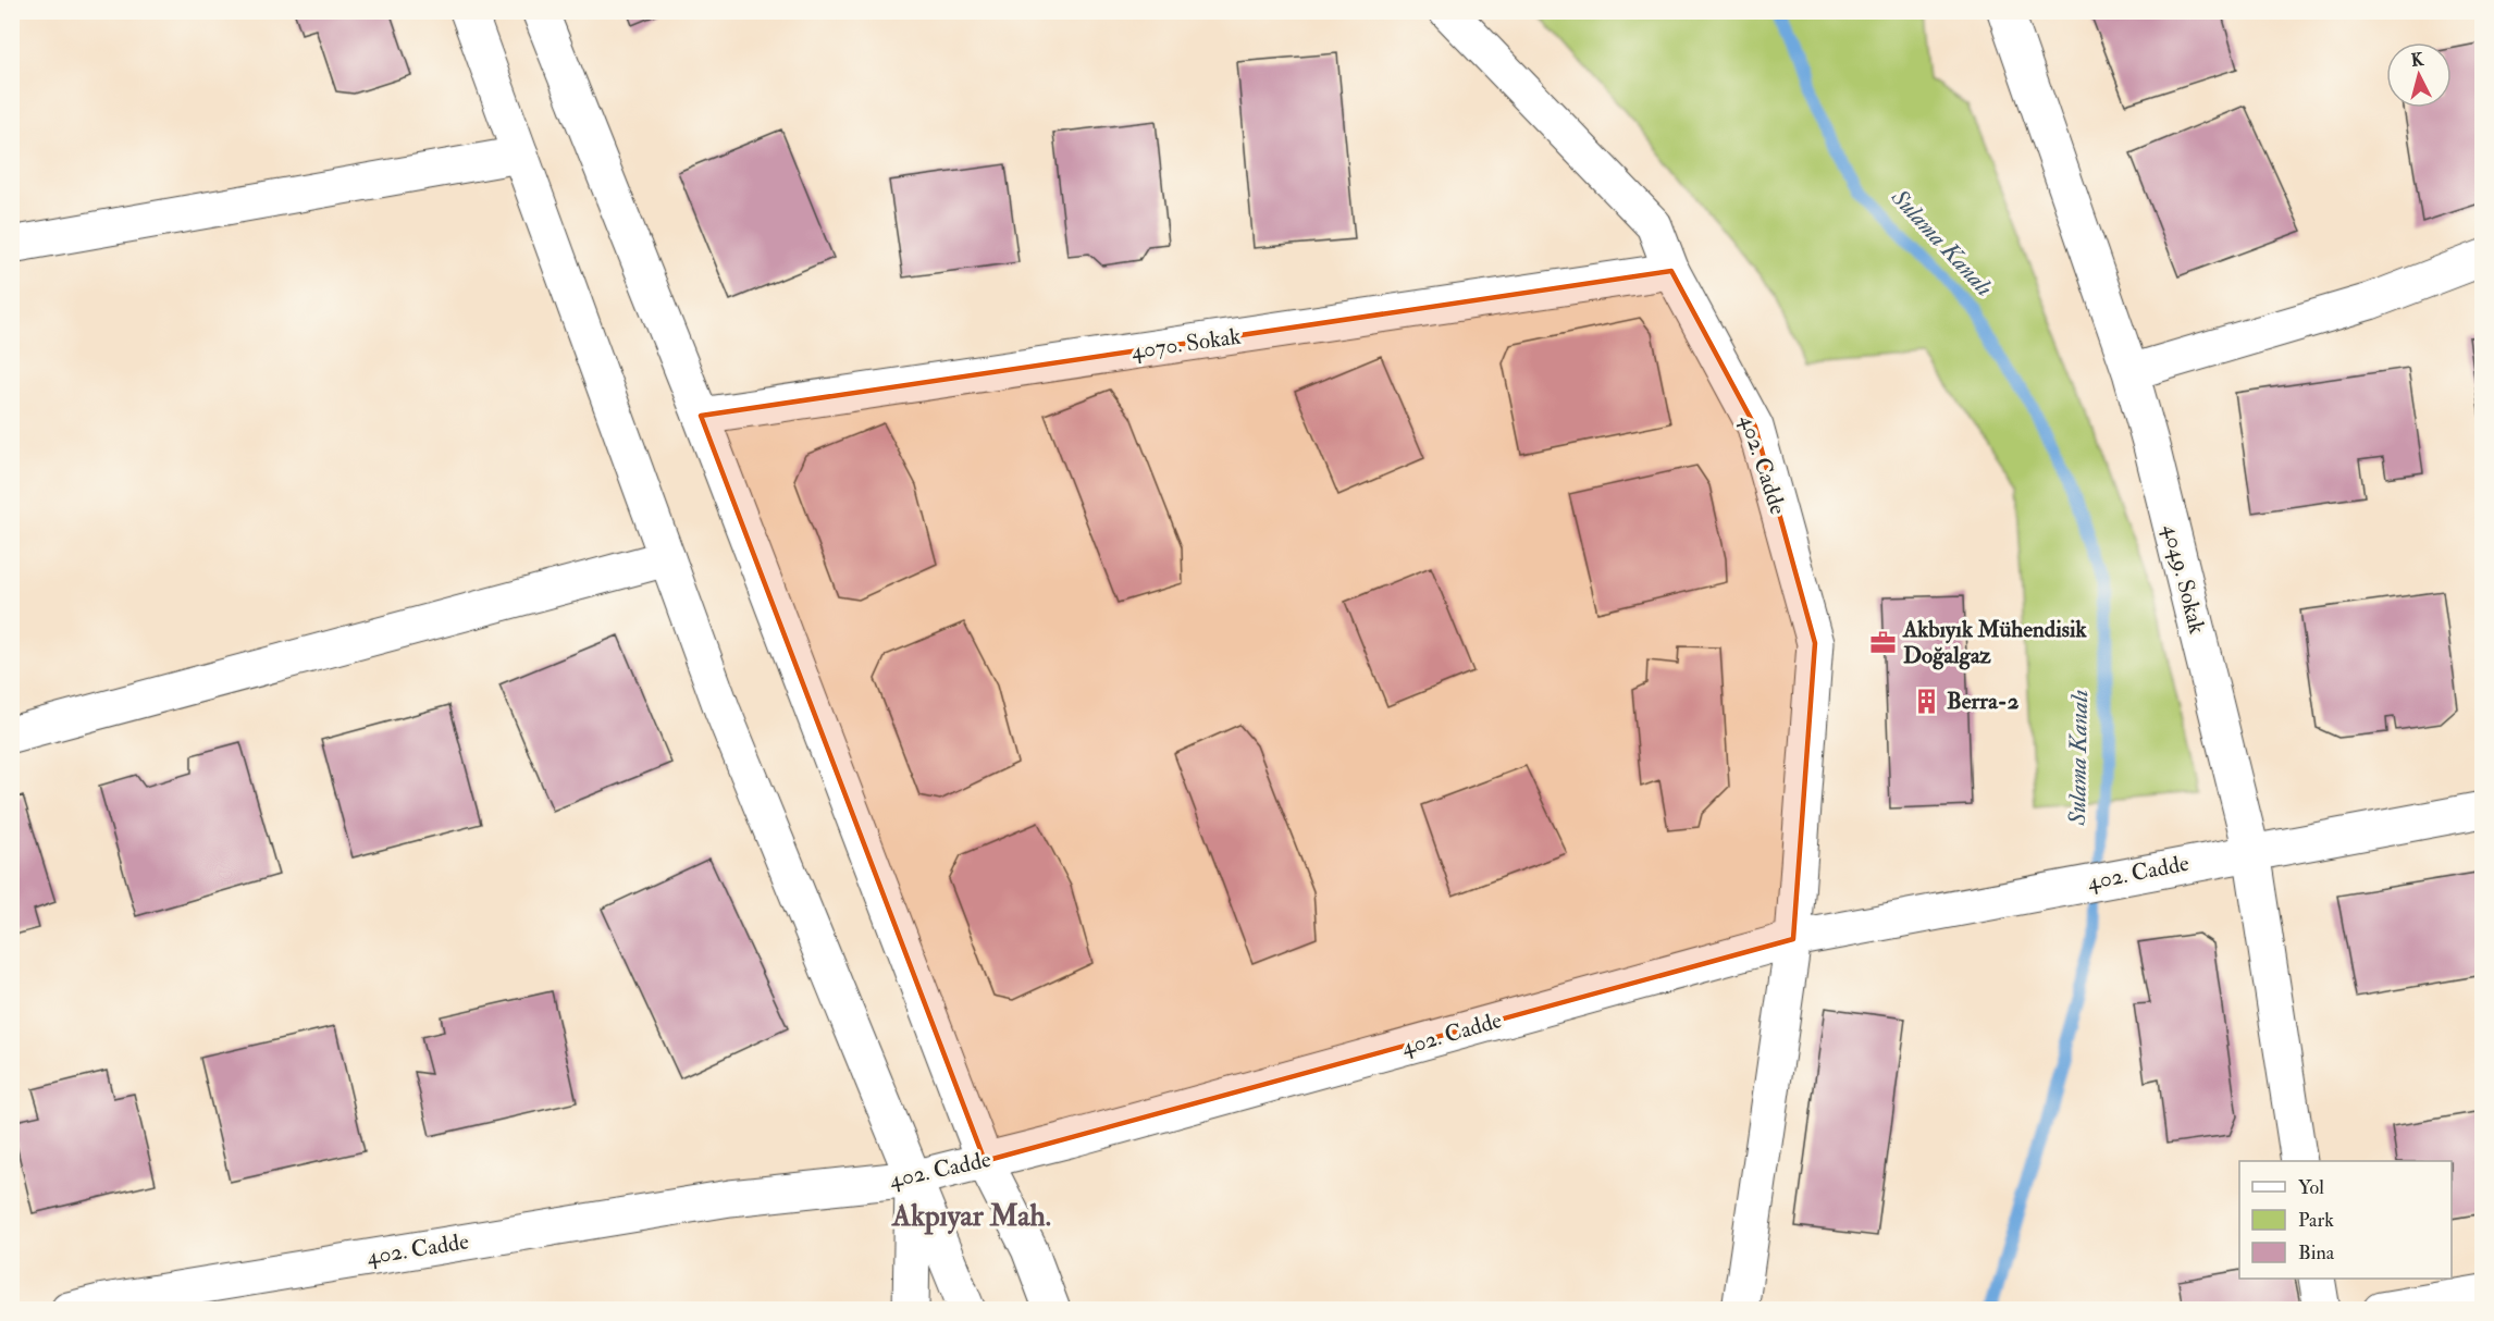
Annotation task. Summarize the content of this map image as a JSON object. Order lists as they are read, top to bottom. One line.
{"streets":{"street":["4070. Sokak","402. Cadde","4049. Sokak"]},"crossings":[["4070. Sokak","402. Cadde"],["402. Cadde","4049. Sokak"]],"districts":["Akpıyar Mah."],"water":["Sulama Kanalı"],"places":{"office":["Akbıyık Mühendisik Doğalgaz"],"building":["Berra-2"]},"legend":["Yol","Park","Bina"],"north":"top"}
